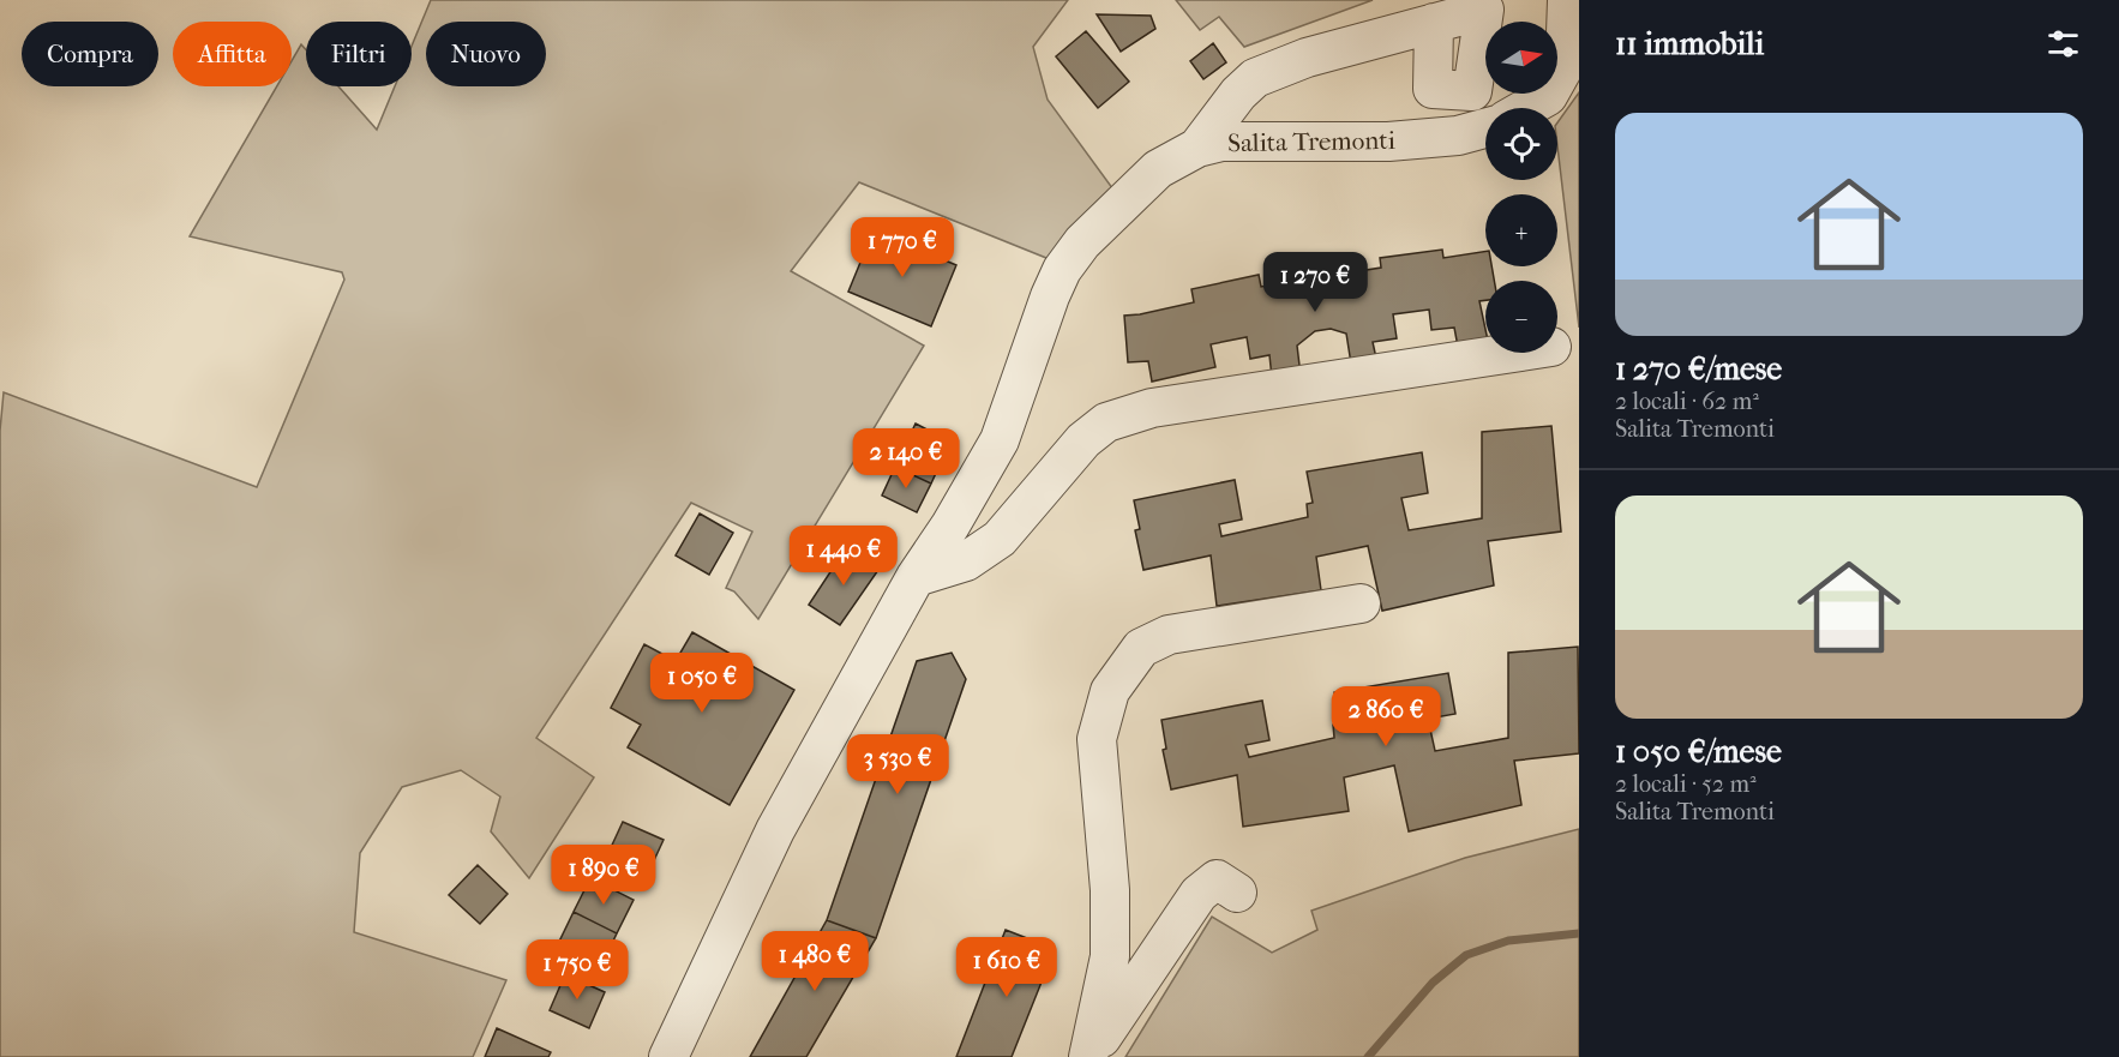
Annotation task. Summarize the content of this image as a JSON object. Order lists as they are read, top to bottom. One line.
{"streets":{"street":["Salita Tremonti"]},"north":"right","page":{"heading":"11 immobili","map_buttons":["+","−"],"chip":["Compra","Affitta","Filtri","Nuovo"],"list":[{"name":"1 270 €/mese","note":"2 locali · 62 m² · Salita Tremonti"},{"name":"1 050 €/mese","note":"2 locali · 52 m² · Salita Tremonti"}],"price":["1 770 €","1 270 €","2 140 €","1 440 €","1 050 €","2 860 €","3 530 €","1 890 €","1 480 €","1 610 €","1 750 €"]}}
